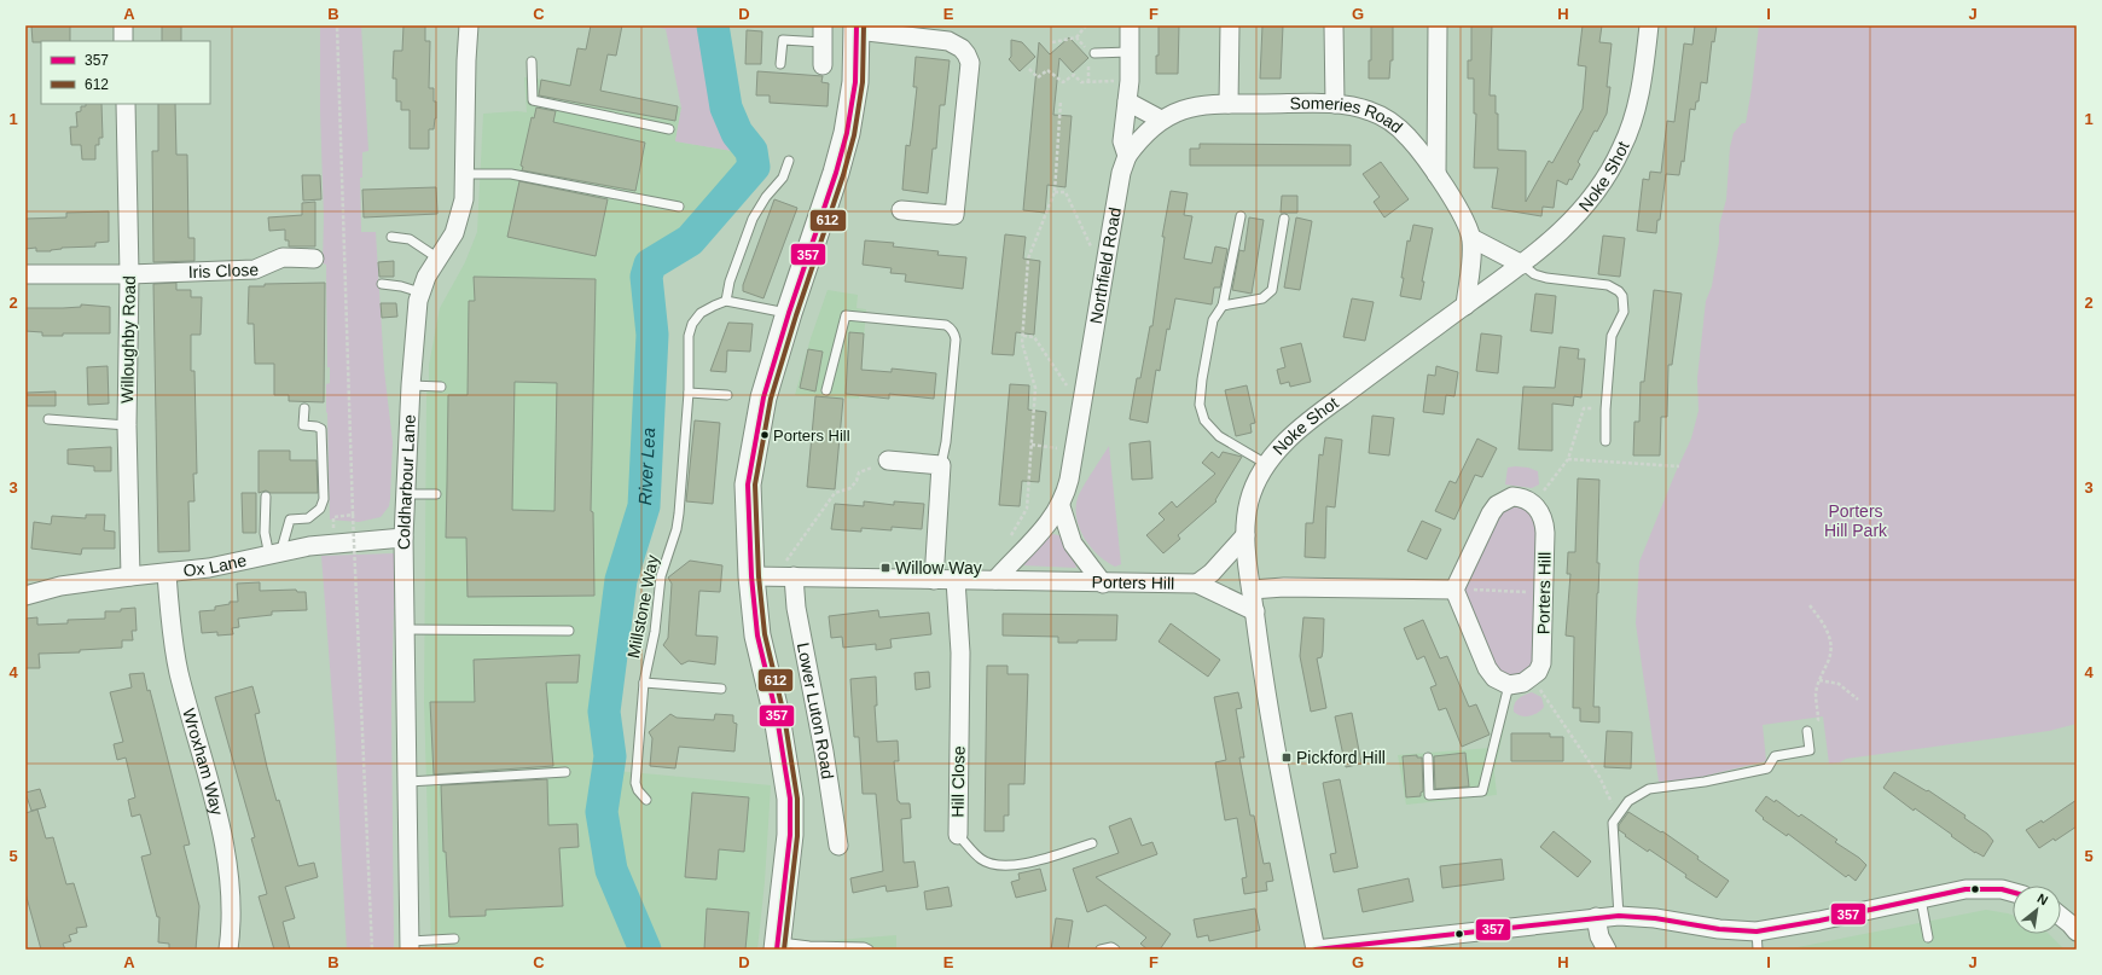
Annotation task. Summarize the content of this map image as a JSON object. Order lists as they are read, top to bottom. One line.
{"streets":{"street":["Someries Road","Noke Shot","Northfield Road","Iris Close","Willoughby Road","Coldharbour Lane","Ox Lane","Porters Hill","Lower Luton Road","Wroxham Way","Hill Close"],"lane":["Millstone Way"]},"crossings":[["Someries Road","Noke Shot"],["Someries Road","Northfield Road"],["Noke Shot","Porters Hill"],["Northfield Road","Porters Hill"],["Iris Close","Willoughby Road"],["Willoughby Road","Ox Lane"],["Coldharbour Lane","Ox Lane"],["Ox Lane","Wroxham Way"],["Porters Hill","Lower Luton Road"],["Porters Hill","Hill Close"]],"water":["River Lea"],"parks":["Porters Hill Park"],"places":{"other":["Porters Hill"],"transit":["Willow Way","Pickford Hill"]},"lines":["transit line 357","transit line 612"],"legend":["357","612"],"north":"top right","grid":{"columns":["A","B","C","D","E","F","G","H","I","J"],"rows":["1","2","3","4","5"]}}
